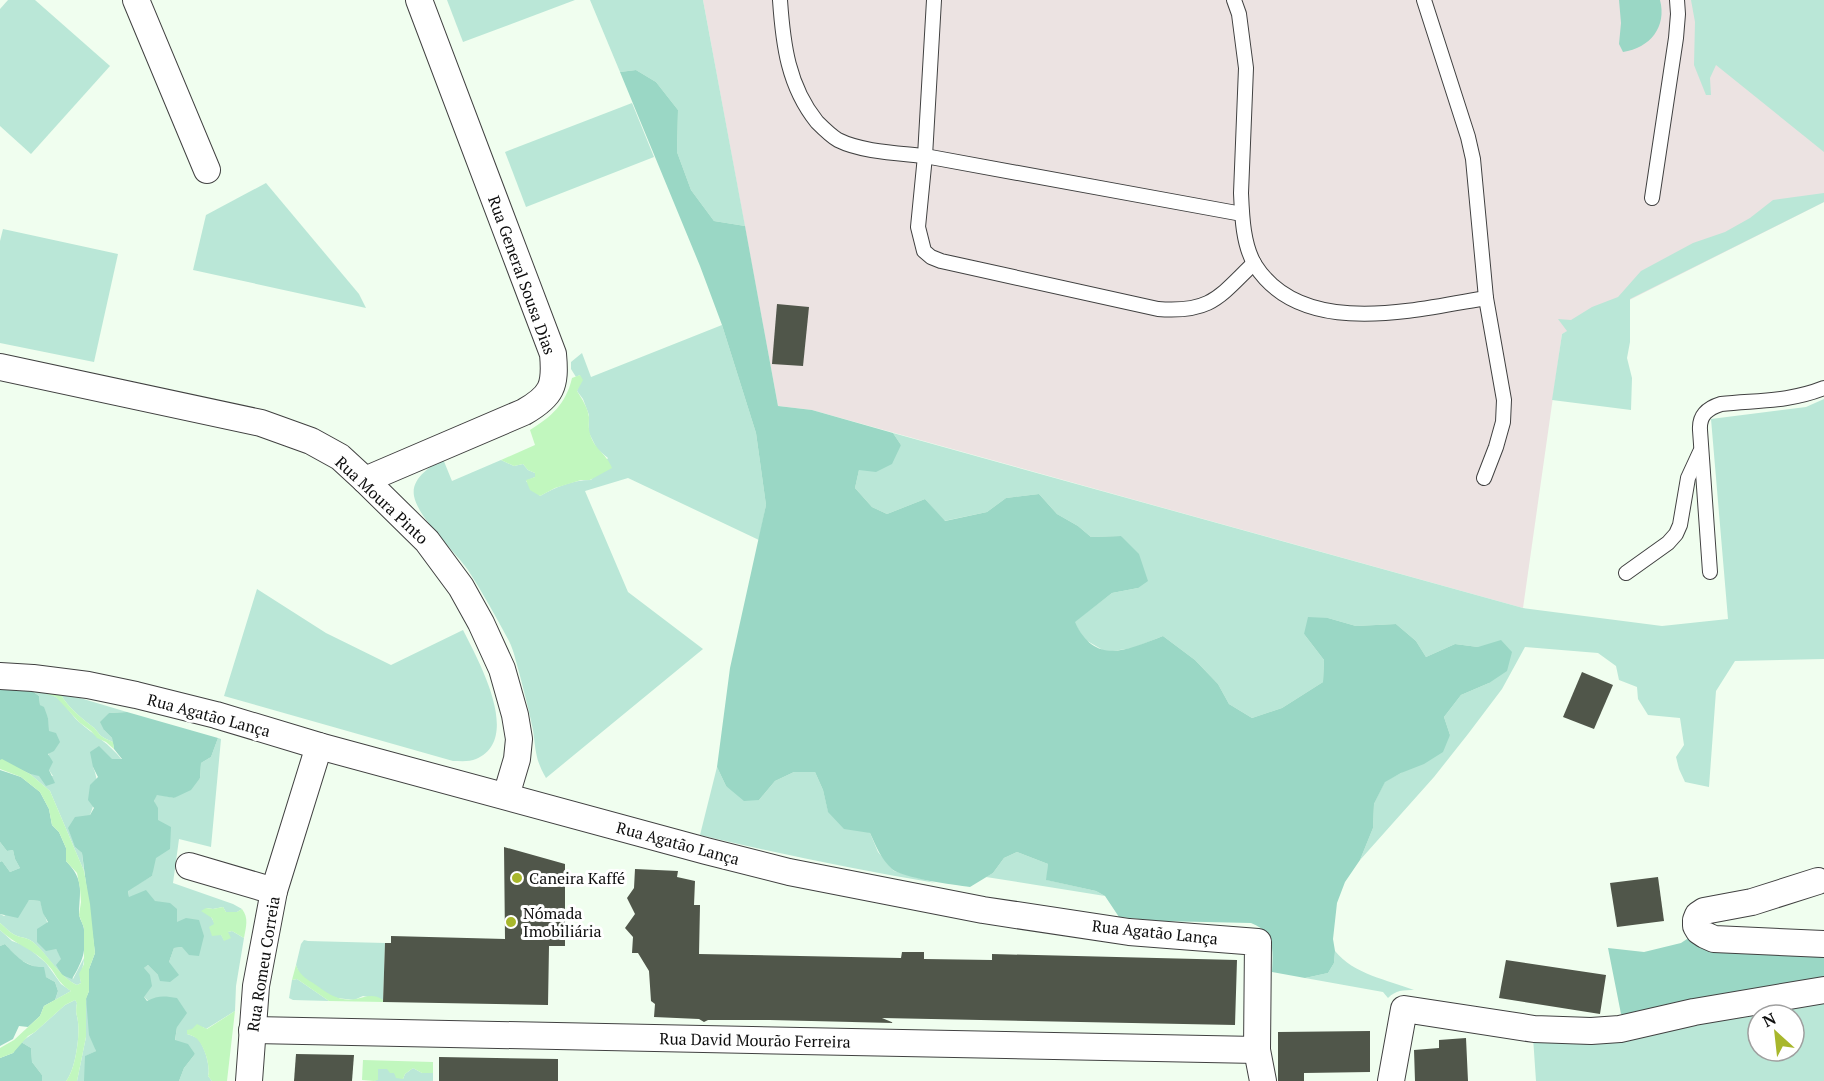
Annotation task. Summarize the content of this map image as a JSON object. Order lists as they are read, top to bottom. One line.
{"streets":{"street":["Rua General Sousa Dias","Rua Moura Pinto","Rua Agatão Lança","Rua Romeu Correia","Rua David Mourão Ferreira"]},"crossings":[["Rua General Sousa Dias","Rua Moura Pinto"],["Rua Moura Pinto","Rua Agatão Lança"],["Rua Agatão Lança","Rua Romeu Correia"],["Rua Agatão Lança","Rua David Mourão Ferreira"],["Rua Romeu Correia","Rua David Mourão Ferreira"]],"places":["Caneira Kaffé","Nómada Imobiliária"],"north":"top left"}
